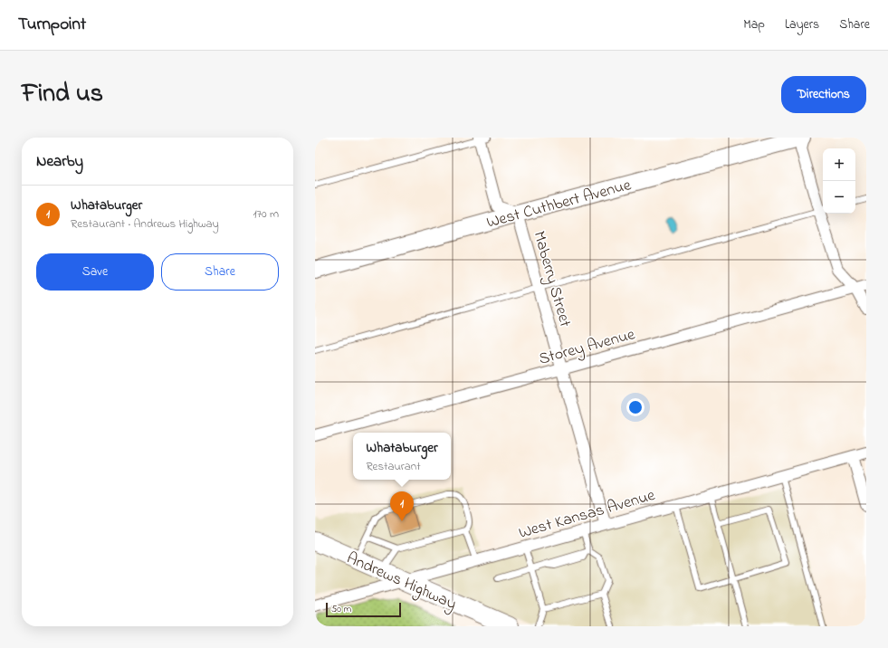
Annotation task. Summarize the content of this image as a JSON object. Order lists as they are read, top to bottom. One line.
{"streets":{"main road":["Andrews Highway"],"street":["West Cuthbert Avenue","Maberry Street","Storey Avenue","West Kansas Avenue"]},"crossings":[["West Cuthbert Avenue","Maberry Street"],["Maberry Street","Storey Avenue"],["Maberry Street","West Kansas Avenue"],["West Kansas Avenue","Andrews Highway"]],"scale_bar":"50 m","page":{"header":"Turnpoint","nav":["Map","Layers","Share"],"title":"Find us","buttons":["Directions",["Save","Share"]],"heading":"Nearby","map_buttons":["+","−"],"list":[{"mark":"1","name":"Whataburger","note":"Restaurant · Andrews Highway","value":"170 m"}],"popup":["Whataburger","Restaurant"],"pins":"1","scale":"50 m"}}
